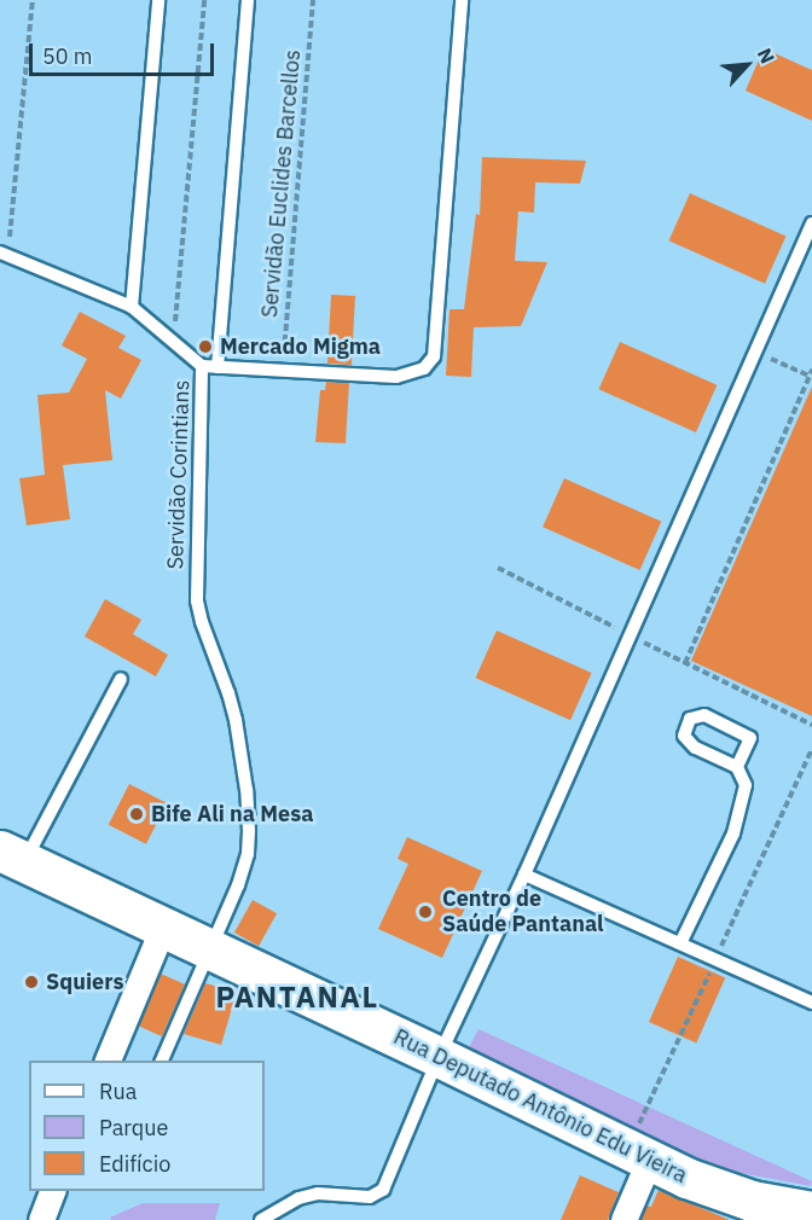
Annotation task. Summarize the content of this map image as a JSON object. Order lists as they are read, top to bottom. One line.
{"streets":{"main road":["Rua Deputado Antônio Edu Vieira"],"lane":["Servidão Corintians"],"path":["Servidão Euclides Barcellos"]},"crossings":[["Servidão Euclides Barcellos","Servidão Corintians"],["Servidão Corintians","Rua Deputado Antônio Edu Vieira"]],"districts":["PANTANAL"],"places":["Mercado Migma","Bife Ali na Mesa","Centro de Saúde Pantanal","Squiers"],"legend":["Rua","Parque","Edifício"],"scale_bar":"50 m","north":"top right"}
